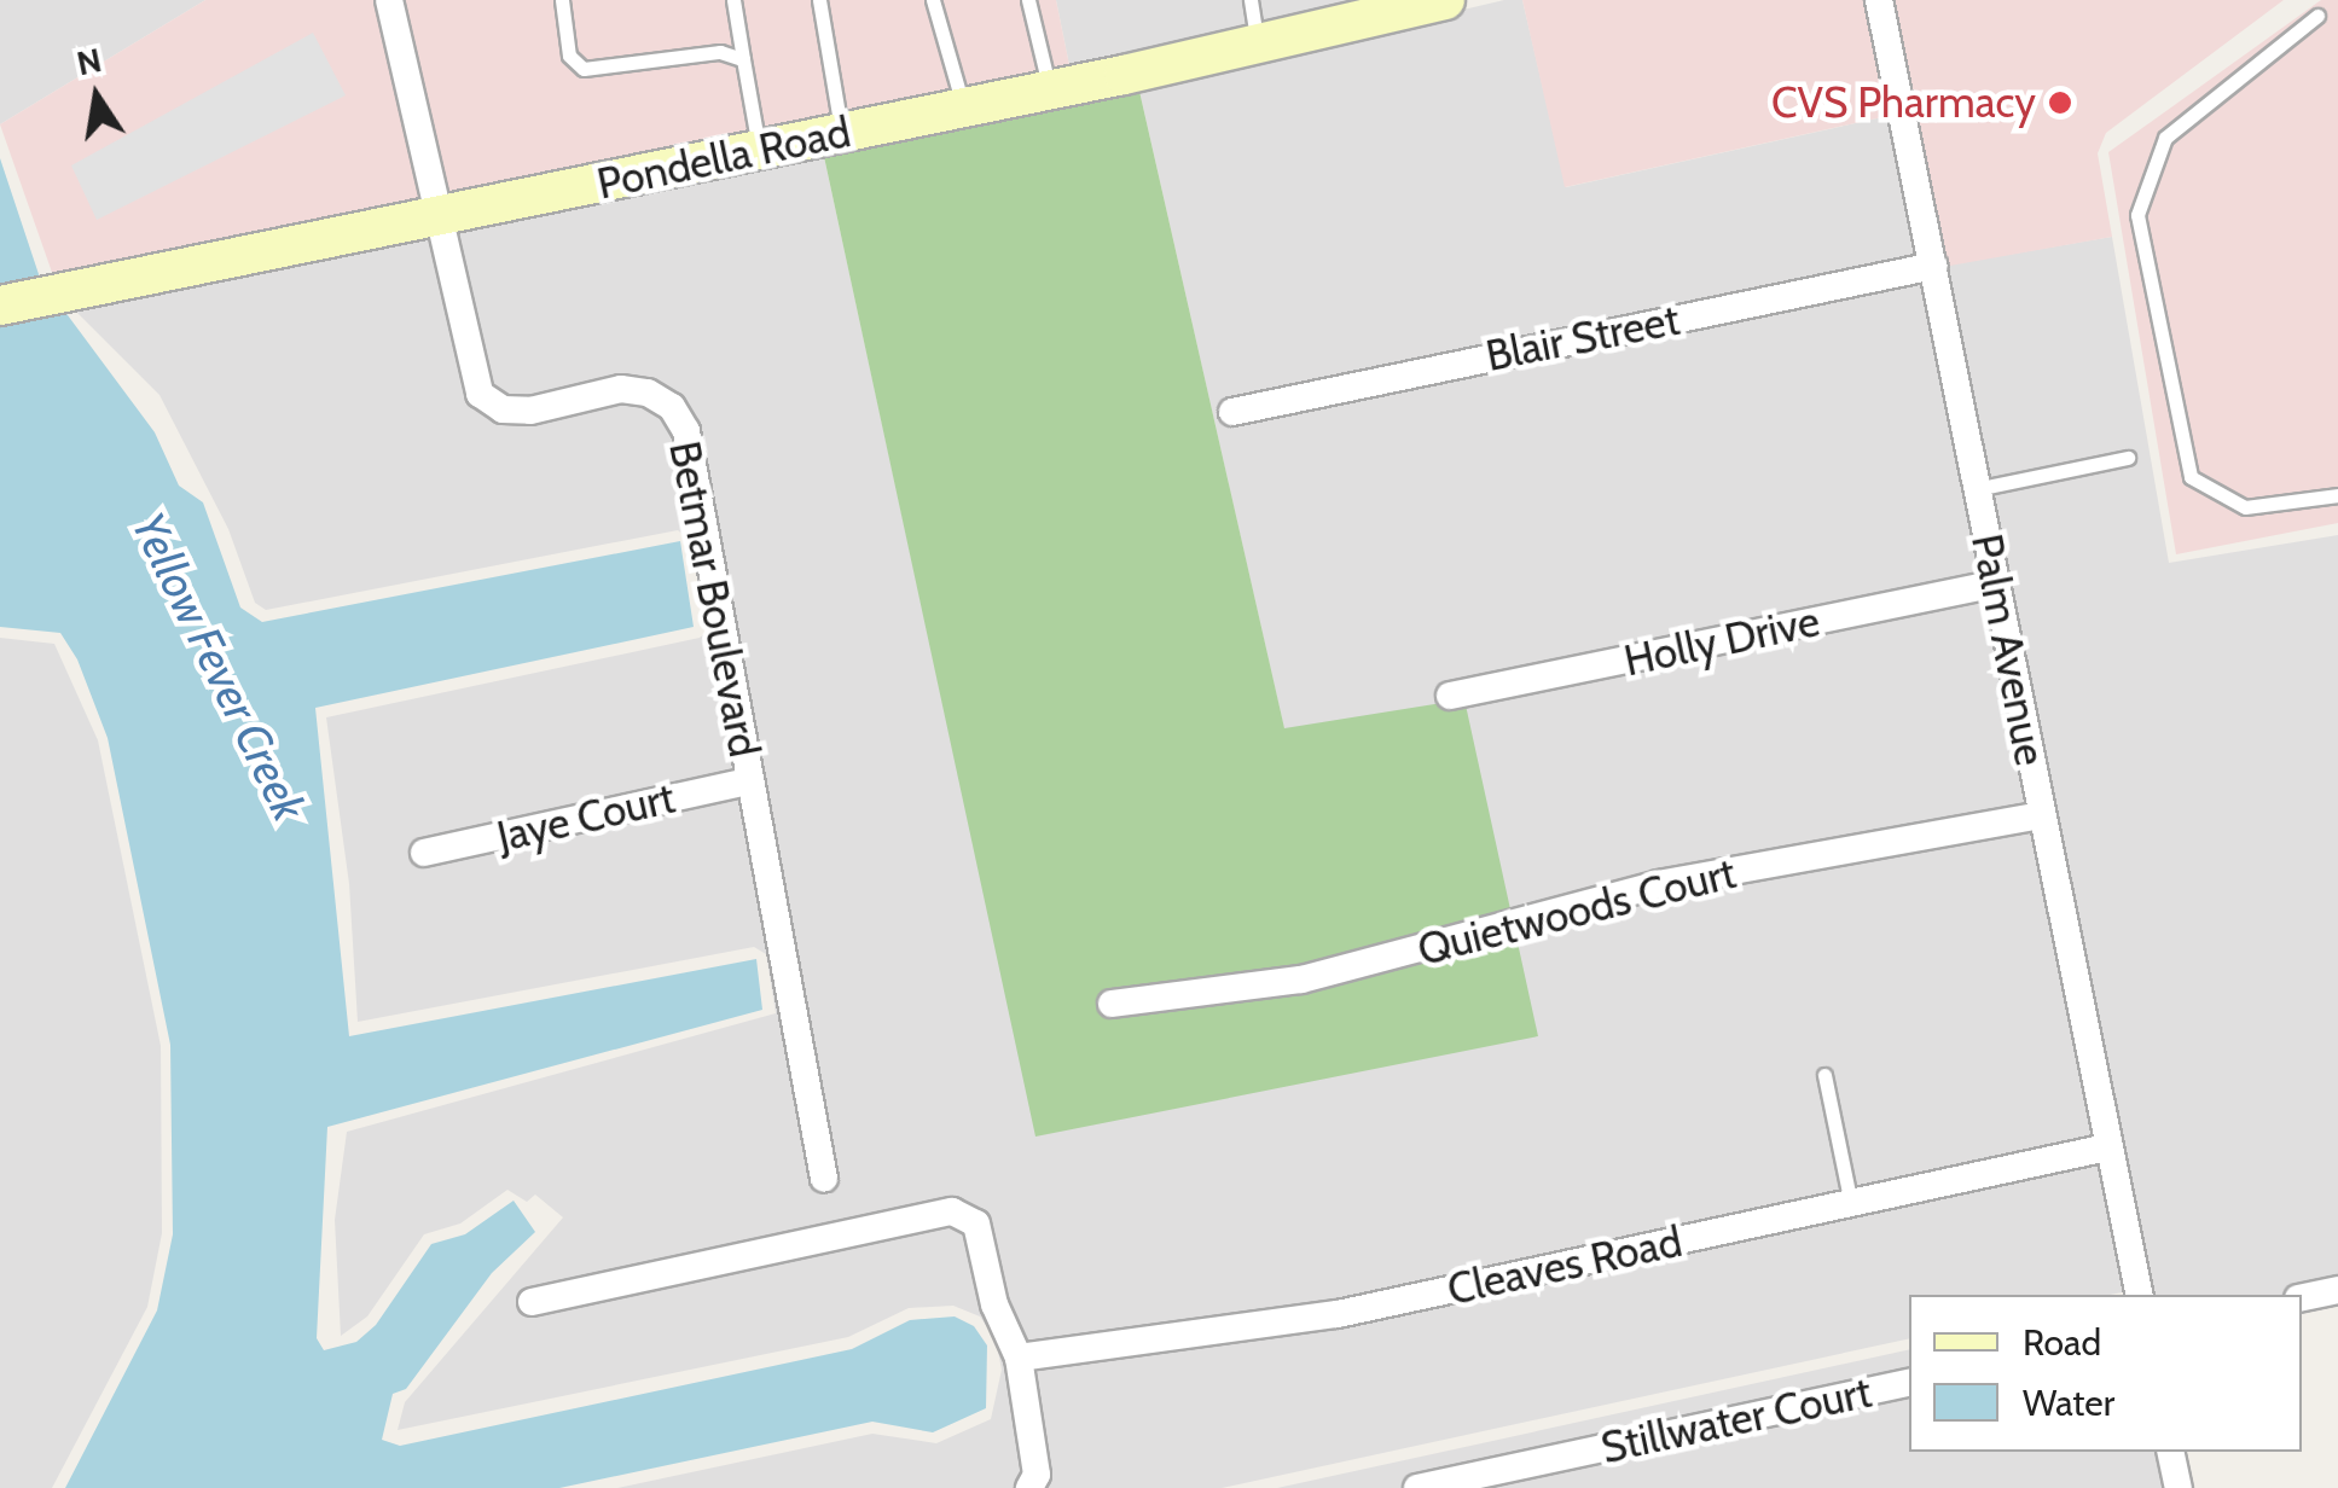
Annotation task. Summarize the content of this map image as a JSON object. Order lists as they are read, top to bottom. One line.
{"streets":{"main road":["Pondella Road"],"street":["Blair Street","Betmar Boulevard","Holly Drive","Palm Avenue","Jaye Court","Quietwoods Court","Cleaves Road","Stillwater Court"]},"crossings":[["Pondella Road","Betmar Boulevard"],["Blair Street","Palm Avenue"],["Betmar Boulevard","Jaye Court"],["Holly Drive","Palm Avenue"],["Palm Avenue","Quietwoods Court"],["Palm Avenue","Cleaves Road"]],"water":["Yellow Fever Creek"],"places":["CVS Pharmacy"],"legend":["Road","Water"],"north":"top"}
